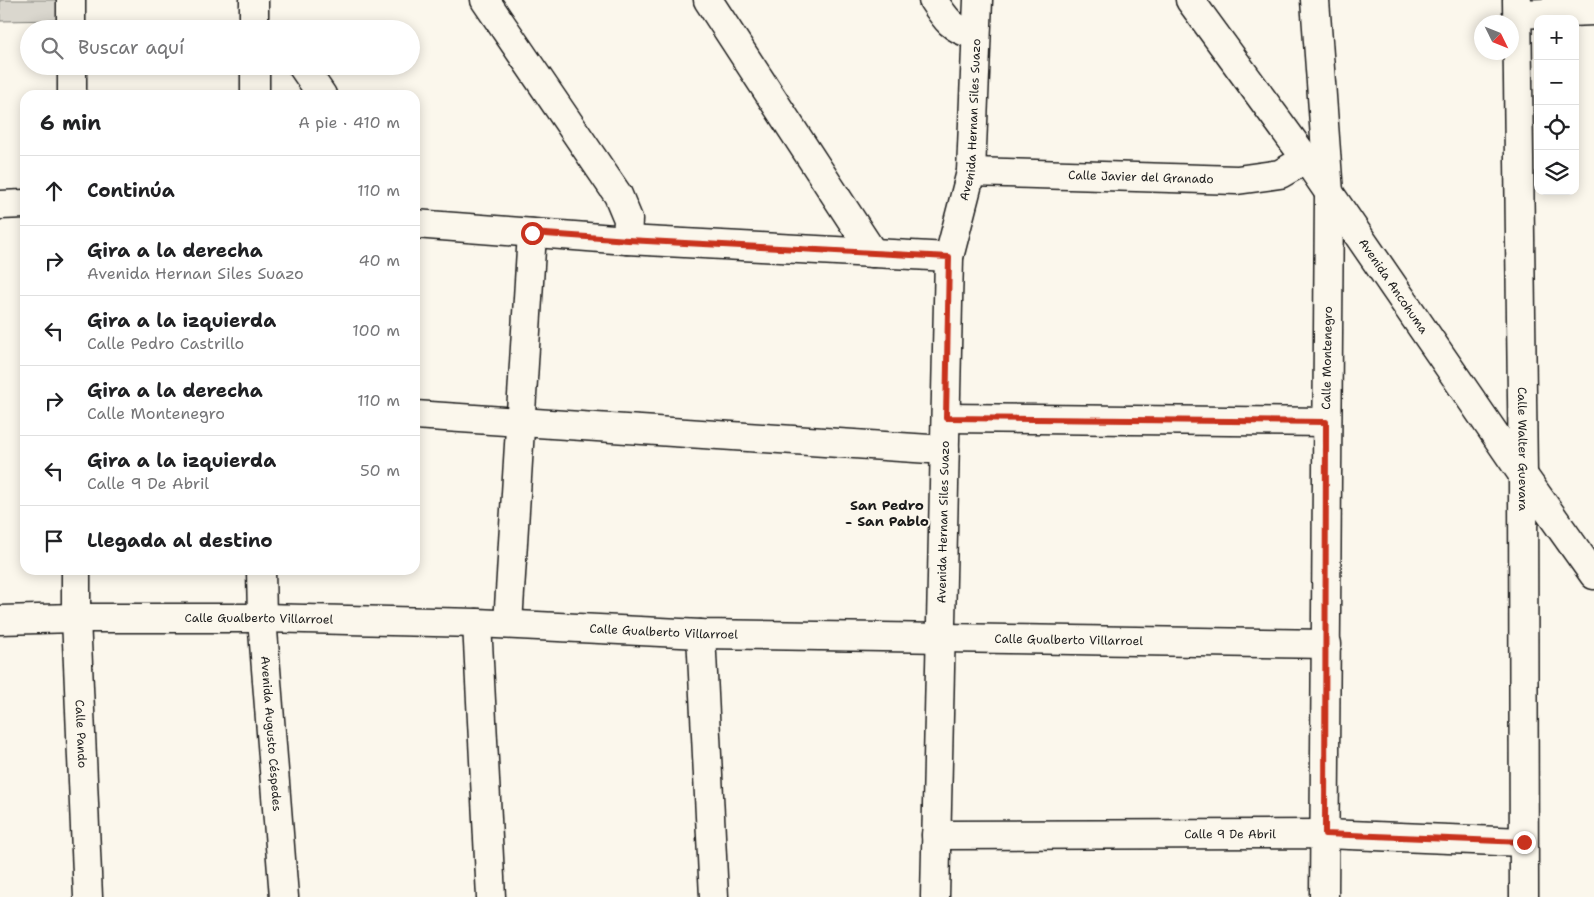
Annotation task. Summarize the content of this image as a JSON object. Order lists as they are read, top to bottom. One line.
{"streets":{"street":["Avenida Hernan Siles Suazo","Calle Javier del Granado","Avenida Ancohuma","Calle Montenegro","Calle Walter Guevara","Calle Gualberto Villarroel","Calle Pando","Avenida Augusto Céspedes","Calle 9 De Abril"]},"crossings":[["Avenida Hernan Siles Suazo","Calle Javier del Granado"],["Avenida Hernan Siles Suazo","Calle Gualberto Villarroel"],["Avenida Hernan Siles Suazo","Calle 9 De Abril"],["Calle Javier del Granado","Avenida Ancohuma"],["Avenida Ancohuma","Calle Montenegro"],["Avenida Ancohuma","Calle Walter Guevara"],["Calle Montenegro","Calle Gualberto Villarroel"],["Calle Montenegro","Calle 9 De Abril"],["Calle Walter Guevara","Calle 9 De Abril"],["Calle Gualberto Villarroel","Calle Pando"],["Calle Gualberto Villarroel","Avenida Augusto Céspedes"]],"districts":["San Pedro - San Pablo"],"north":"bottom right","page":{"map_buttons":["+","−"],"search":"Buscar aquí","heading":["6 min","A pie · 410 m"],"list":[["Continúa","110 m"],["Gira a la derecha","Avenida Hernan Siles Suazo","40 m"],["Gira a la izquierda","Calle Pedro Castrillo","100 m"],["Gira a la derecha","Calle Montenegro","110 m"],["Gira a la izquierda","Calle 9 De Abril","50 m"],"Llegada al destino"]}}
